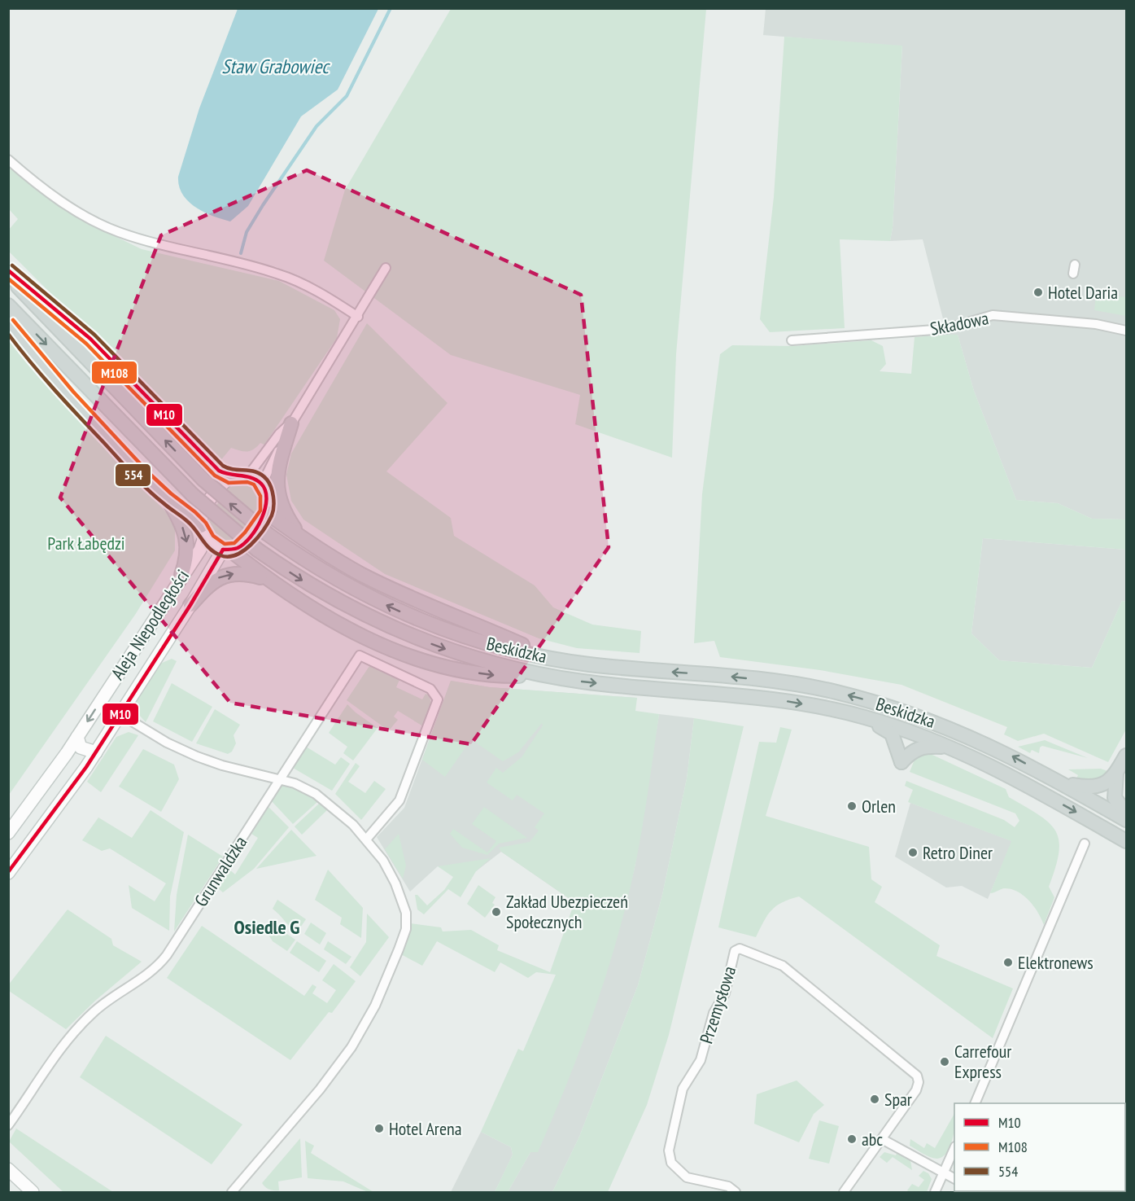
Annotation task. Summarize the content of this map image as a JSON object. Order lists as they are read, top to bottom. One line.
{"streets":{"main road":["Beskidzka"],"street":["Składowa","Aleja Niepodległości","Grunwaldzka","Przemysłowa"]},"districts":["Osiedle G"],"water":["Staw Grabowiec"],"parks":["Park Łabędzi"],"places":["Hotel Daria","Orlen","Retro Diner","Zakład Ubezpieczeń Społecznych","Elektronews","Carrefour Express","Spar","Hotel Arena","abc"],"lines":["transit line 554","transit line M10","transit line M108"],"legend":["M10","M108","554"]}
